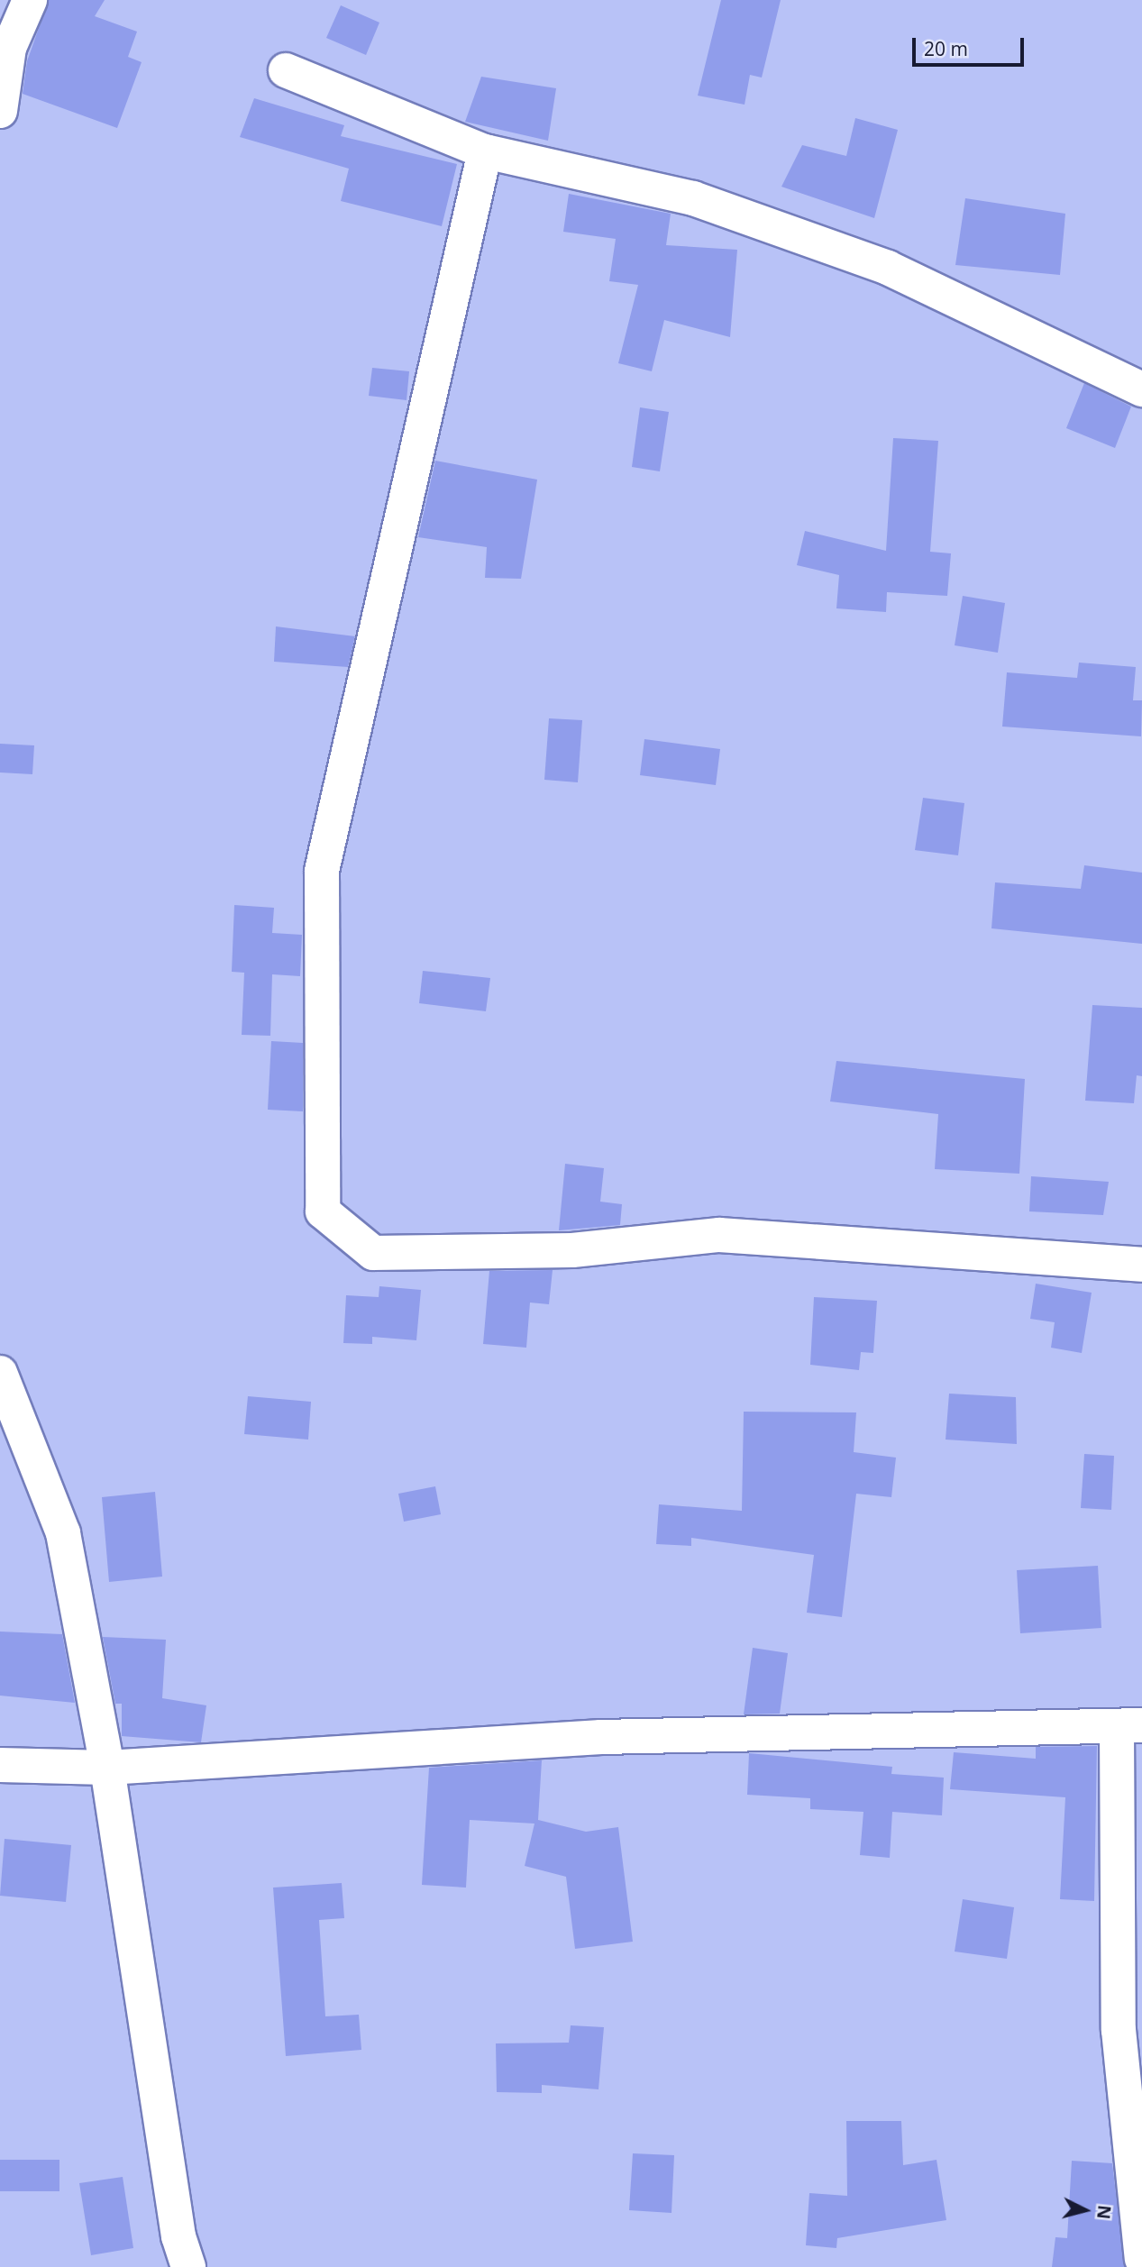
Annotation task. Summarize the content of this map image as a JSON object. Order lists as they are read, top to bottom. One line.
{"scale_bar":"20 m","north":"right"}
